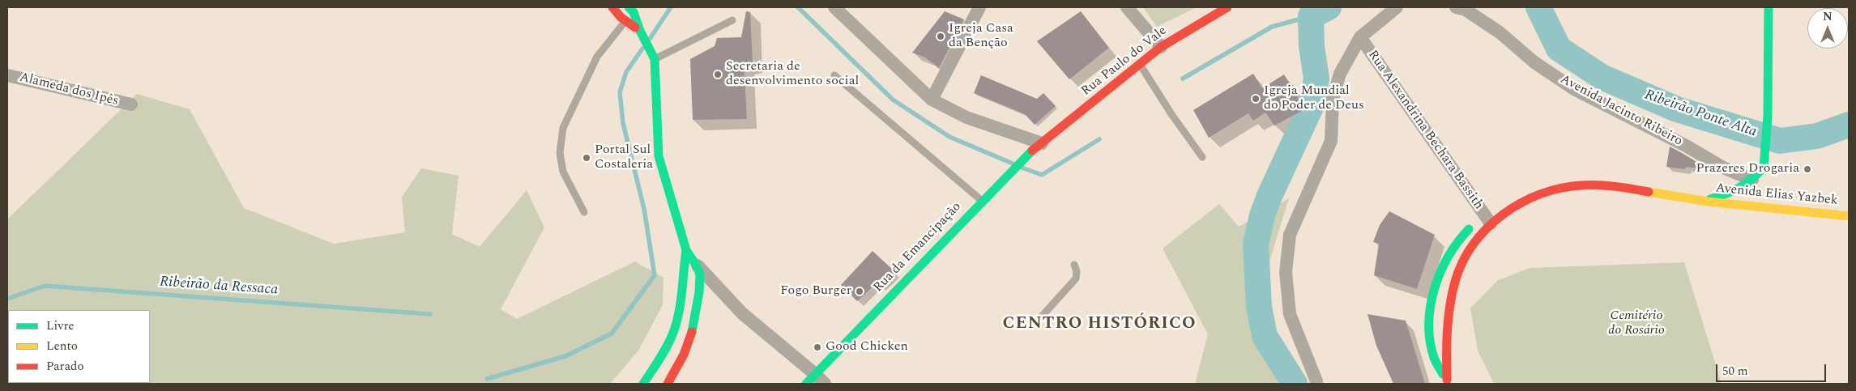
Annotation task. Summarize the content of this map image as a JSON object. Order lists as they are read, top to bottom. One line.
{"streets":{"main road":["Rua Paulo do Vale","Avenida Elias Yazbek","Rua da Emancipação"],"street":["Alameda dos Ipês","Avenida Jacinto Ribeiro","Rua Alexandrina Bechara Bassith"]},"crossings":[["Rua Paulo do Vale","Rua da Emancipação"],["Avenida Jacinto Ribeiro","Avenida Elias Yazbek"],["Rua Alexandrina Bechara Bassith","Avenida Elias Yazbek"]],"districts":["CENTRO HISTÓRICO"],"water":["Ribeirão Ponte Alta","Ribeirão da Ressaca"],"parks":["Cemitério do Rosário"],"places":["Igreja Casa da Benção","Secretaria de desenvolvimento social","Igreja Mundial do Poder de Deus","Portal Sul Costaleria","Prazeres Drogaria","Fogo Burger","Good Chicken"],"legend":["Livre","Lento","Parado"],"scale_bar":"50 m","north":"top"}
